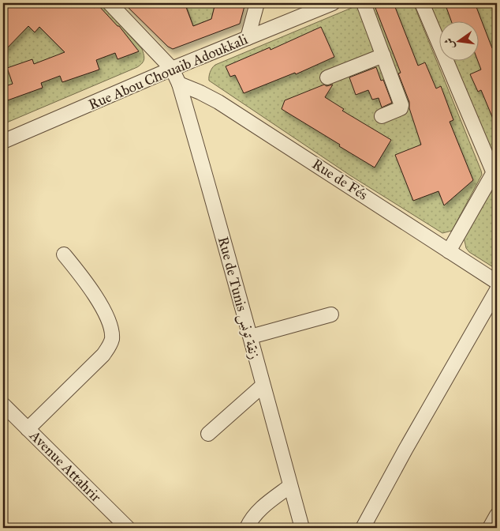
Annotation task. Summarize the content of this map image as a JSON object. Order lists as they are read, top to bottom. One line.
{"streets":{"street":["Rue Abou Chouaib Adoukkali","Rue de Fés","Rue de Tunis زنقة تونس","Avenue Attahrir"]},"crossings":[["Rue Abou Chouaib Adoukkali","Rue de Tunis زنقة تونس"],["Rue de Fés","Rue de Tunis زنقة تونس"]],"north":"left"}
